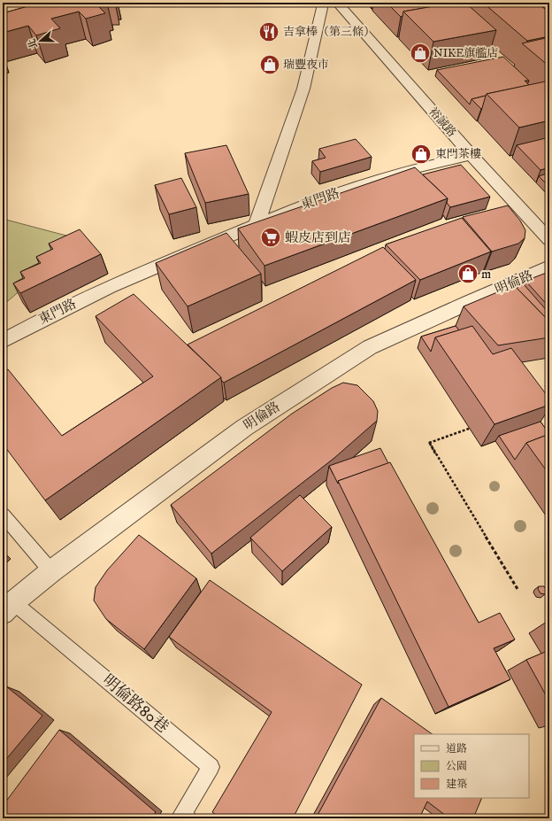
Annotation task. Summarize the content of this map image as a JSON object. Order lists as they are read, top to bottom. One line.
{"streets":{"street":["裕誠路","東門路","明倫路"],"lane":["明倫路80巷"]},"crossings":[["裕誠路","東門路"],["明倫路","明倫路80巷"]],"places":{"restaurant":["吉拿棒（第三條）"],"shop":["NIKE旗艦店","瑞豐夜市","東門茶樓","m"],"supermarket":["蝦皮店到店"]},"legend":["道路","公園","建築"],"north":"left"}
